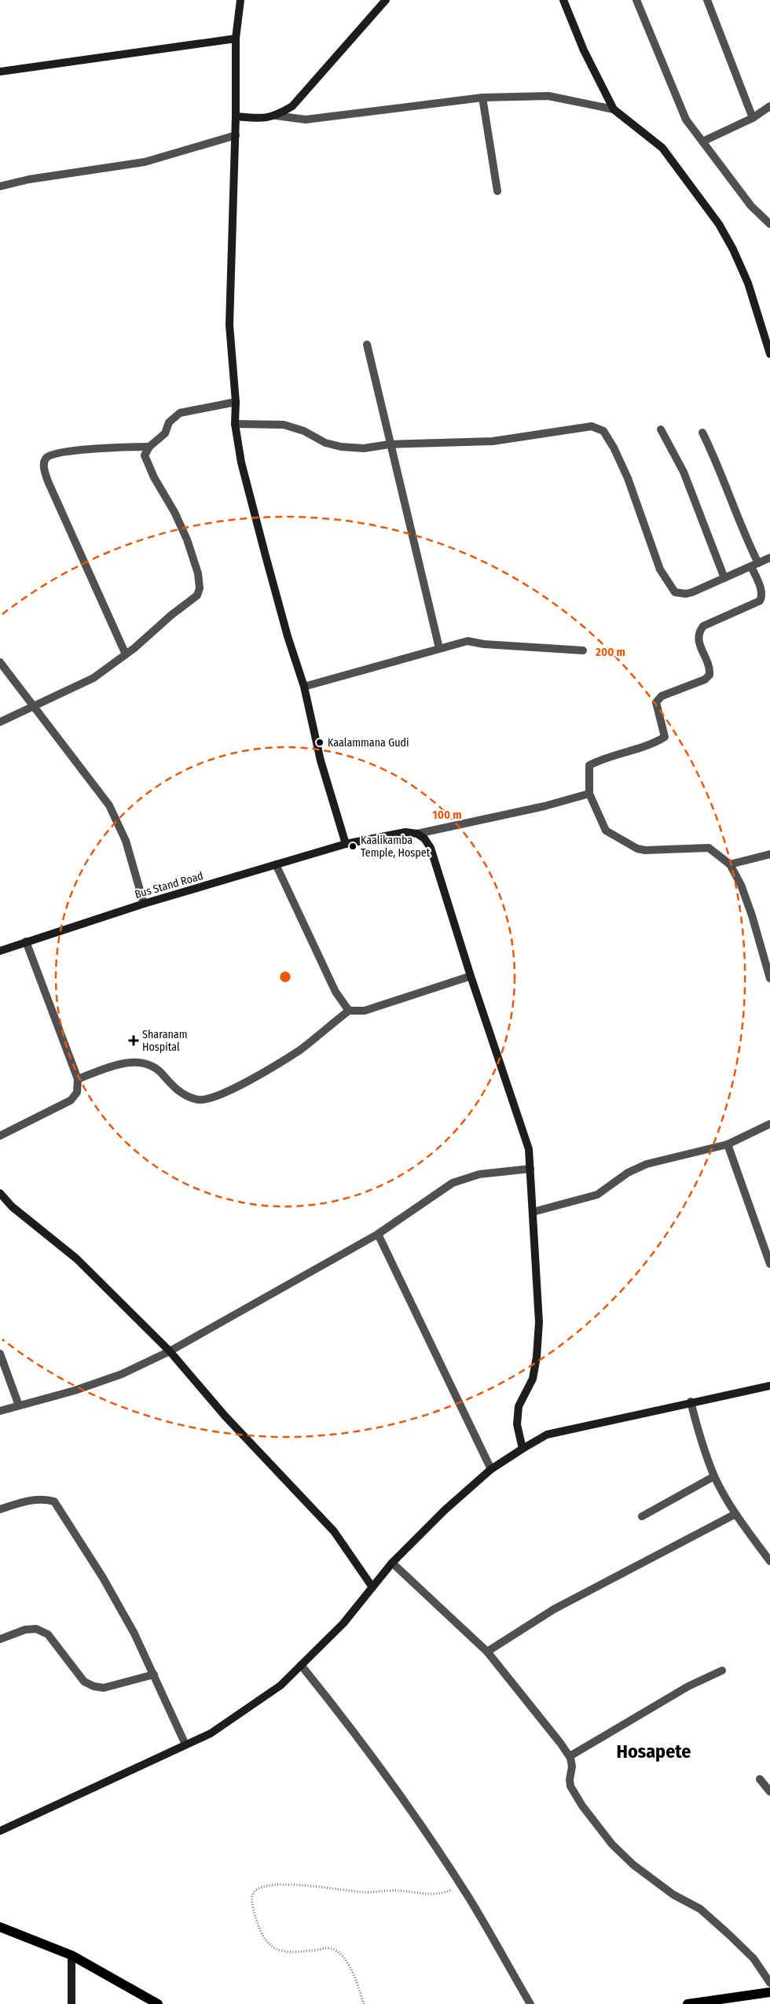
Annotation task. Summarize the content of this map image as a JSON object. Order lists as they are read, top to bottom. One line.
{"streets":{"street":["Bus Stand Road"]},"districts":["Hosapete"],"places":{"other":["Kaalammana Gudi","Kaalikamba Temple, Hospet"],"health":["Sharanam Hospital"]},"rings":["200 m","100 m"]}
